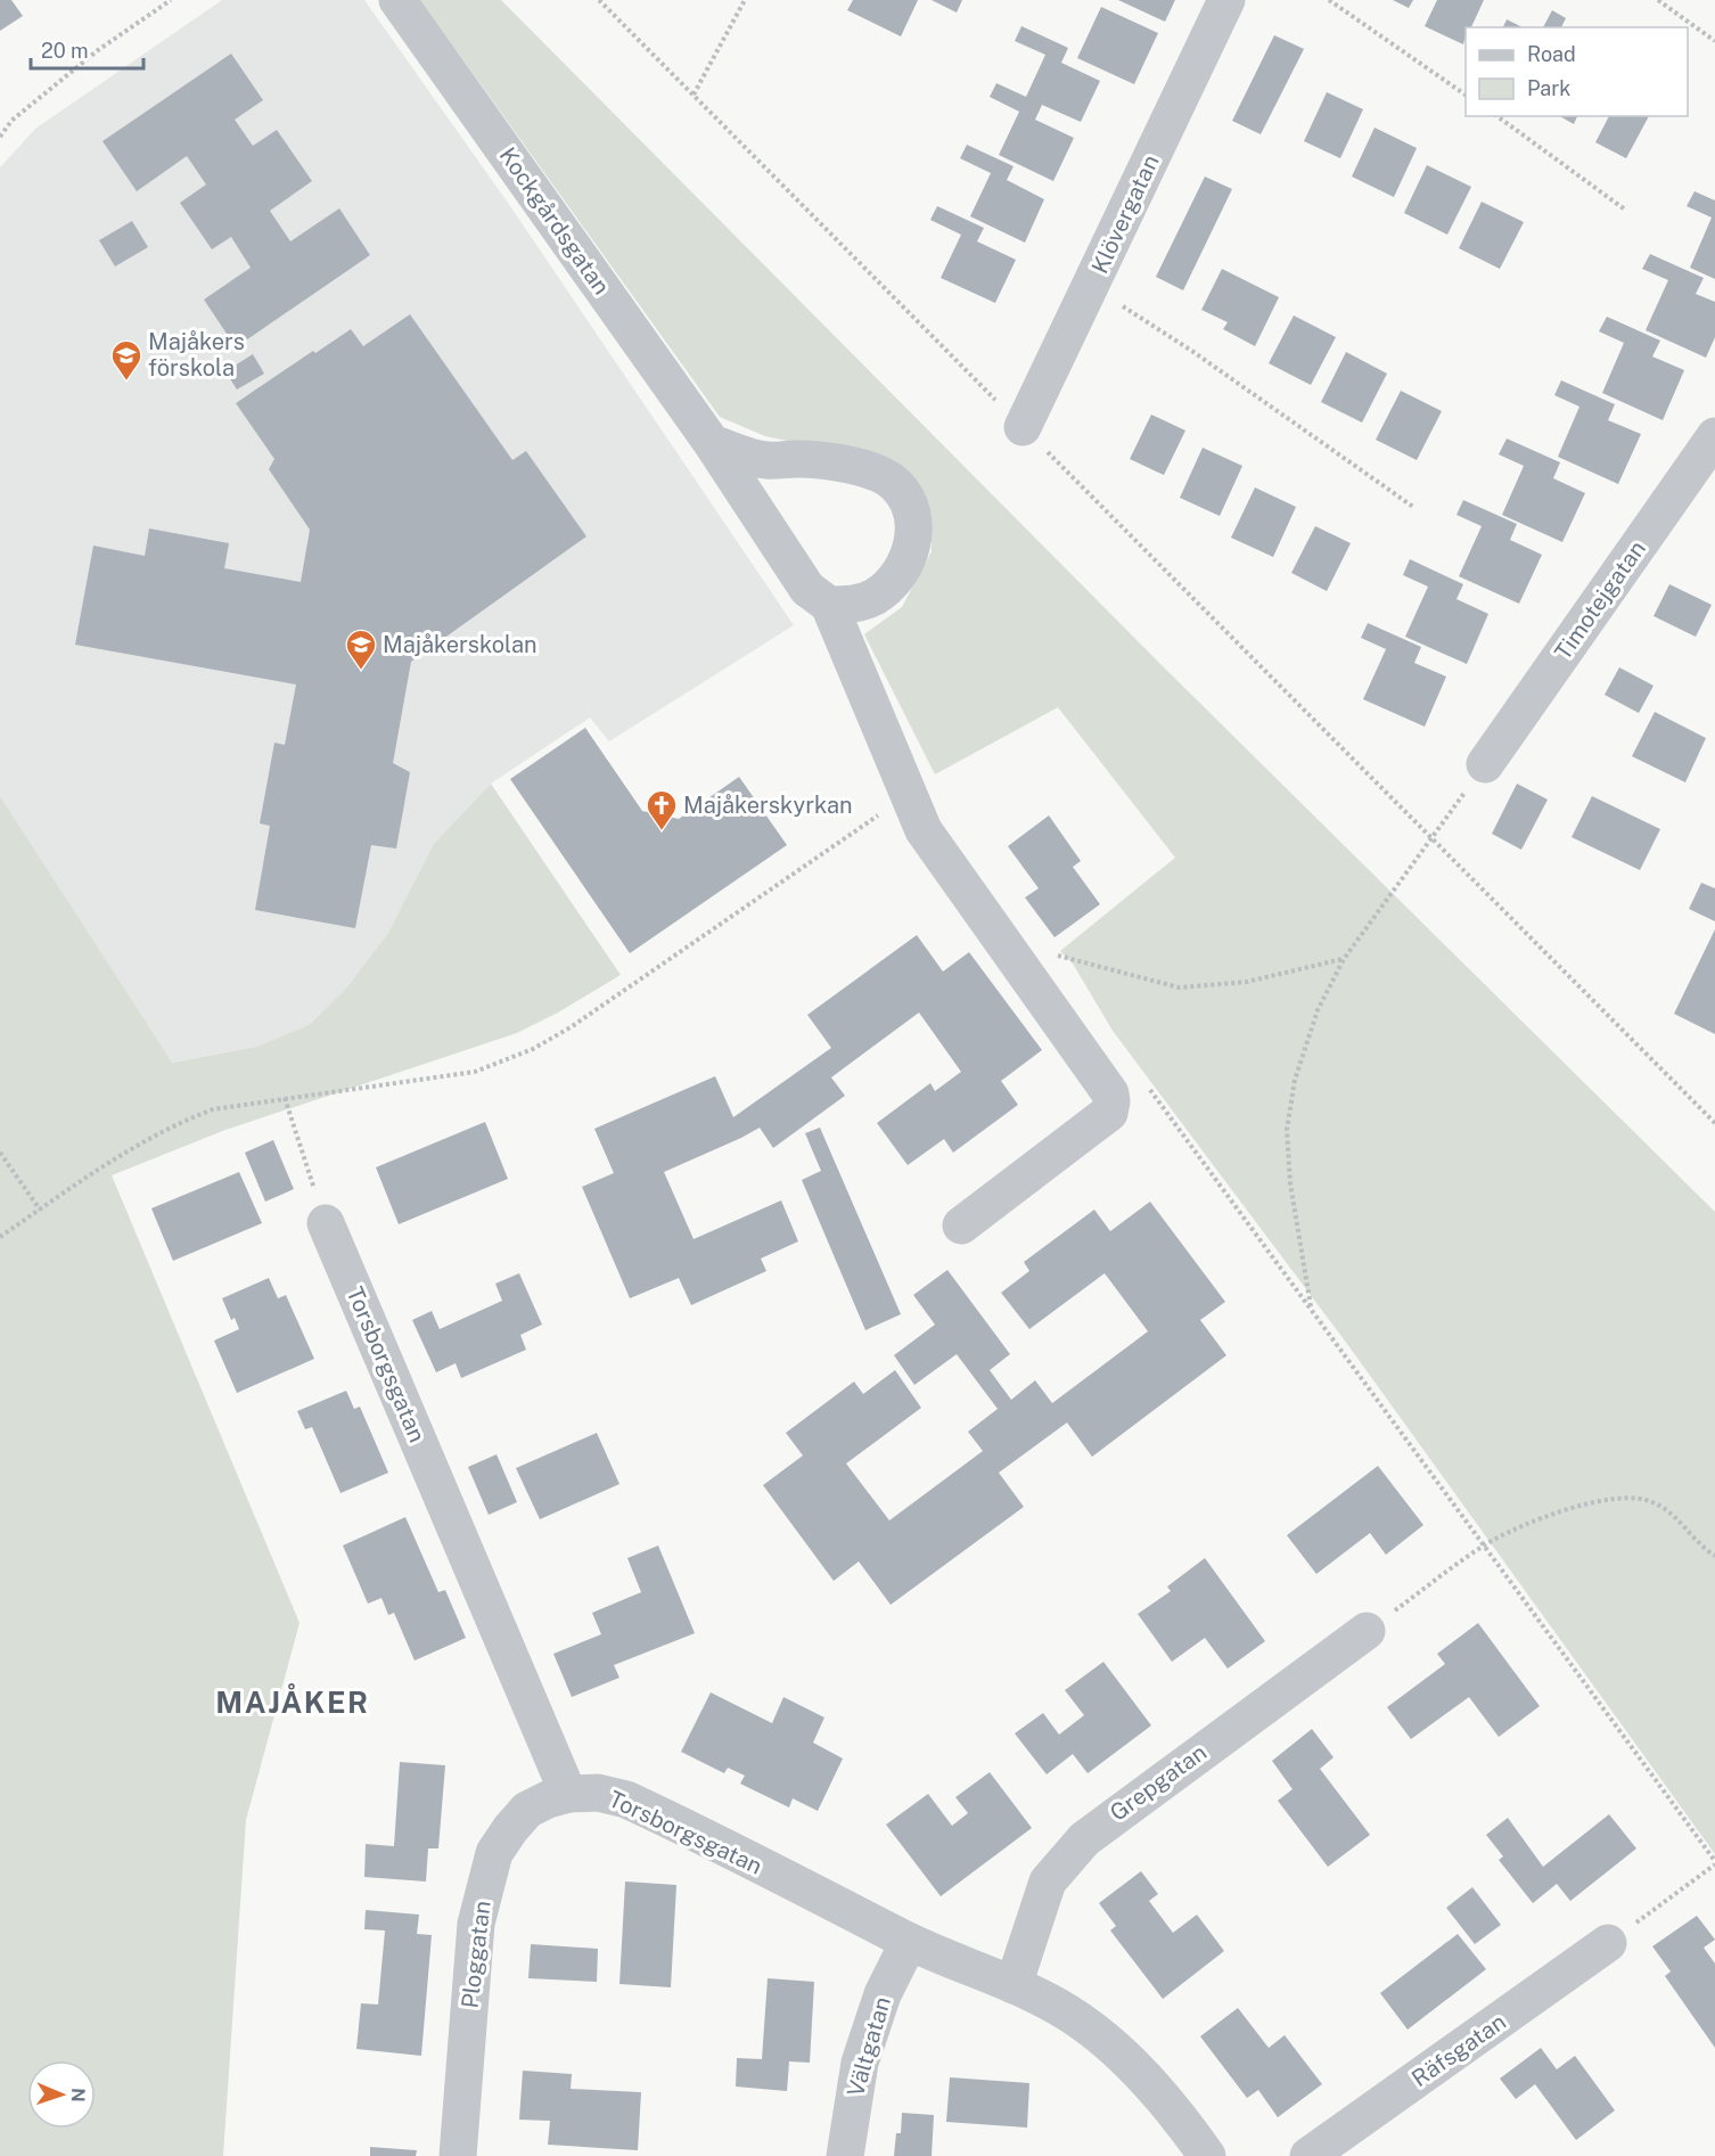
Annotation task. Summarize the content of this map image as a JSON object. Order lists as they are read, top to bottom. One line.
{"streets":{"street":["Klövergatan","Kockgårdsgatan","Timotejgatan","Torsborgsgatan","Grepgatan","Ploggatan","Vältgatan","Räfsgatan"]},"crossings":[["Torsborgsgatan","Grepgatan"],["Torsborgsgatan","Ploggatan"],["Torsborgsgatan","Vältgatan"]],"districts":["MAJÅKER"],"places":{"school or university":["Majåkers förskola","Majåkerskolan"],"church":["Majåkerskyrkan"]},"legend":["Road","Park"],"scale_bar":"20 m","north":"right"}
